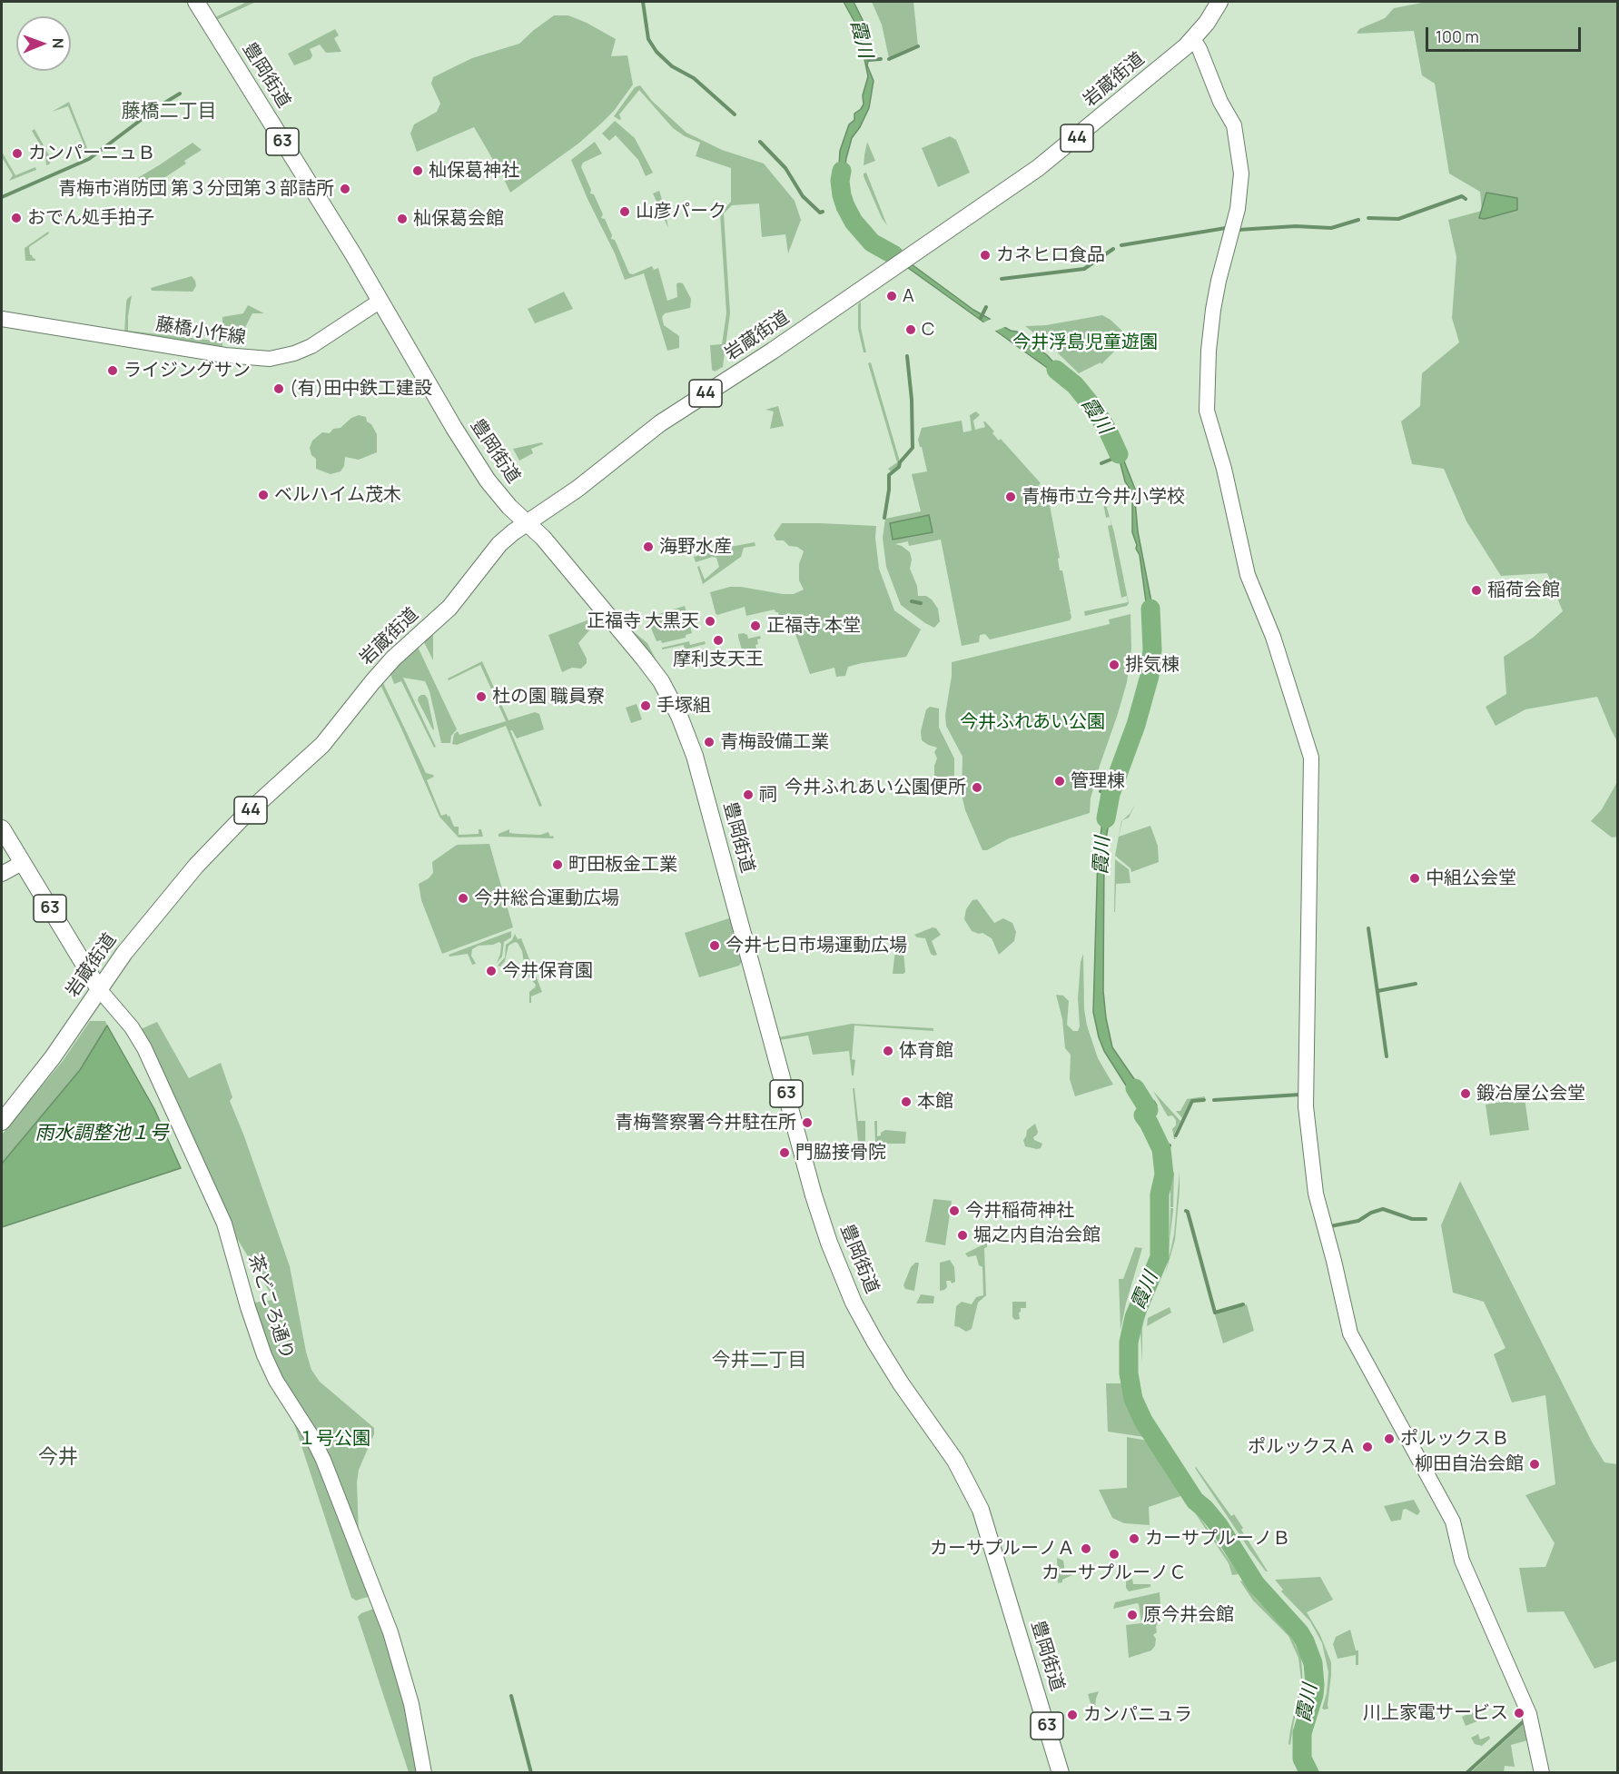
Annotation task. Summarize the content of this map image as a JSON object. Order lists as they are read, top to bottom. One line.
{"streets":{"main road":["豊岡街道","岩蔵街道","44","63"],"street":["藤橋小作線","茶どころ通り"]},"crossings":[["豊岡街道","岩蔵街道"],["豊岡街道","藤橋小作線"],["岩蔵街道","63"],["岩蔵街道","茶どころ通り"],["63","茶どころ通り"]],"districts":["藤橋二丁目","今井二丁目","今井"],"water":["霞川","雨水調整池１号"],"parks":["今井浮島児童遊園","今井ふれあい公園","１号公園"],"places":["カンパーニュＢ","杣保葛神社","青梅市消防団 第３分団第３部詰所","山彦パーク","おでん処手拍子","杣保葛会館","カネヒロ食品","A","C","ライジングサン","(有)田中鉄工建設","ベルハイム茂木","青梅市立今井小学校","海野水産","稲荷会館","正福寺 大黒天","正福寺 本堂","摩利支天王","排気棟","杜の園 職員寮","手塚組","青梅設備工業","管理棟","今井ふれあい公園便所","祠","町田板金工業","中組公会堂","今井総合運動広場","今井七日市場運動広場","今井保育園","体育館","鍛冶屋公会堂","本館","青梅警察署今井駐在所","門脇接骨院","今井稲荷神社","堀之内自治会館","ポルックスＢ","ポルックスＡ","柳田自治会館","カーサプルーノＢ","カーサプルーノＡ","カーサプルーノＣ","原今井会館","川上家電サービス","カンパニュラ"],"scale_bar":"100 m","north":"right"}
